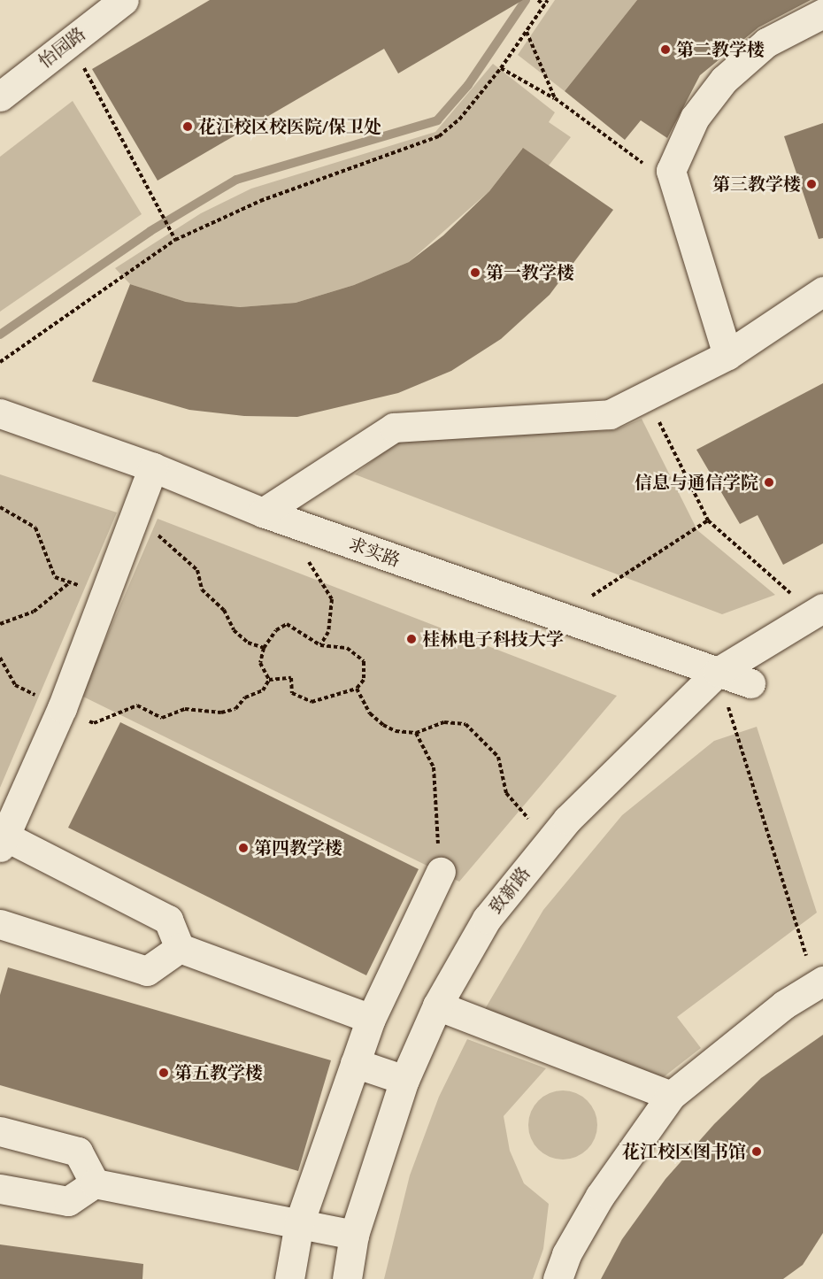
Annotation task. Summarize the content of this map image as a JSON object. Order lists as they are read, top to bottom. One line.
{"streets":{"street":["怡园路","求实路","致新路"]},"crossings":[["求实路","致新路"]],"places":["第二教学楼","花江校区校医院/保卫处","第三教学楼","第一教学楼","信息与通信学院","桂林电子科技大学","第四教学楼","第五教学楼","花江校区图书馆"]}
